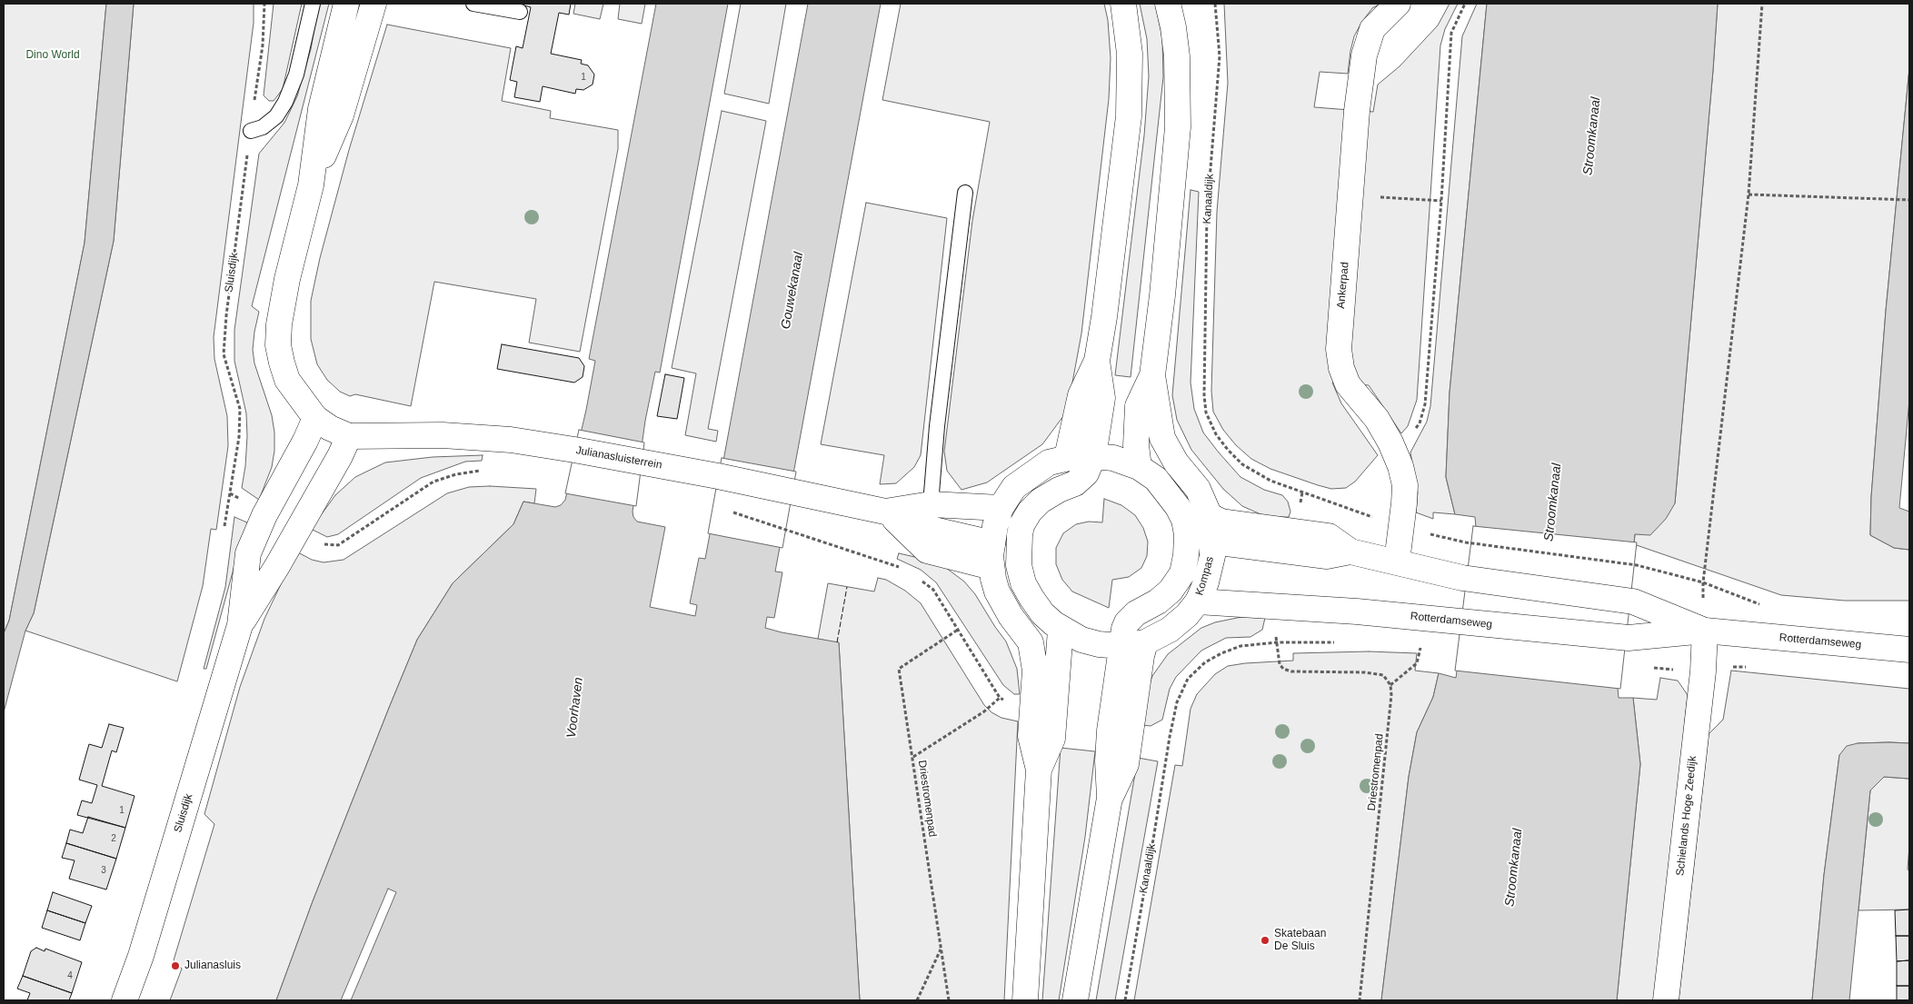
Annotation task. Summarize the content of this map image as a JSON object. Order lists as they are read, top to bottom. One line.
{"streets":{"main road":["Sluisdijk","Ankerpad","Julianasluisterrein","Kompas","Rotterdamseweg","Schielands Hoge Zeedijk"],"path":["Kanaaldijk","Driestromenpad"]},"crossings":[["Kanaaldijk","Driestromenpad"],["Sluisdijk","Julianasluisterrein"],["Ankerpad","Rotterdamseweg"],["Julianasluisterrein","Kompas"],["Kompas","Rotterdamseweg"],["Rotterdamseweg","Schielands Hoge Zeedijk"]],"water":["Stroomkanaal","Gouwekanaal","Voorhaven"],"parks":["Dino World"],"places":["Skatebaan De Sluis","Julianasluis"],"house_numbers":["1","1","2","3","4"]}
